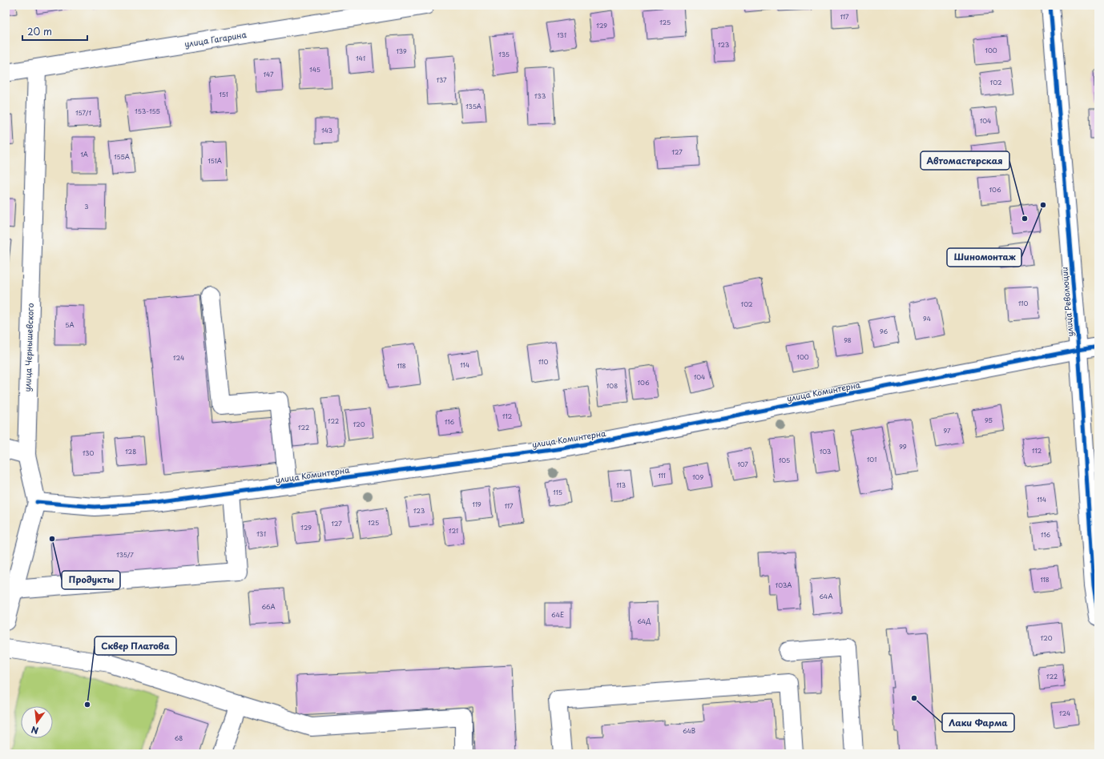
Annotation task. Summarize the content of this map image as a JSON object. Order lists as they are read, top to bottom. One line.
{"streets":{"street":["улица Гагарина","улица Революции","улица Чернышевского","улица Коминтерна"]},"crossings":[["улица Гагарина","улица Чернышевского"],["улица Революции","улица Коминтерна"],["улица Чернышевского","улица Коминтерна"]],"places":["Шиномонтаж","Автомастерская","Продукты","Лаки Фарма","Сквер Платова"],"house_numbers":["117","125","129","131","123","100","139","135","141","145","147","137","102","151","133","135А","153-155","157/1","104","143","127","1А","155А","151А","106","3","110","102","94","5А","96","98","100","124","110","114","118","104","106","108","112","95","122","116","120","122","97","99","112","128","103","130","101","105","107","111","109","113","115","114","119","117","123","125","127","129","121","131","116","135/7","118","103А","64А","66А","64Е","64Д","120","122","124","64В","68"],"scale_bar":"20 m","north":"bottom"}
